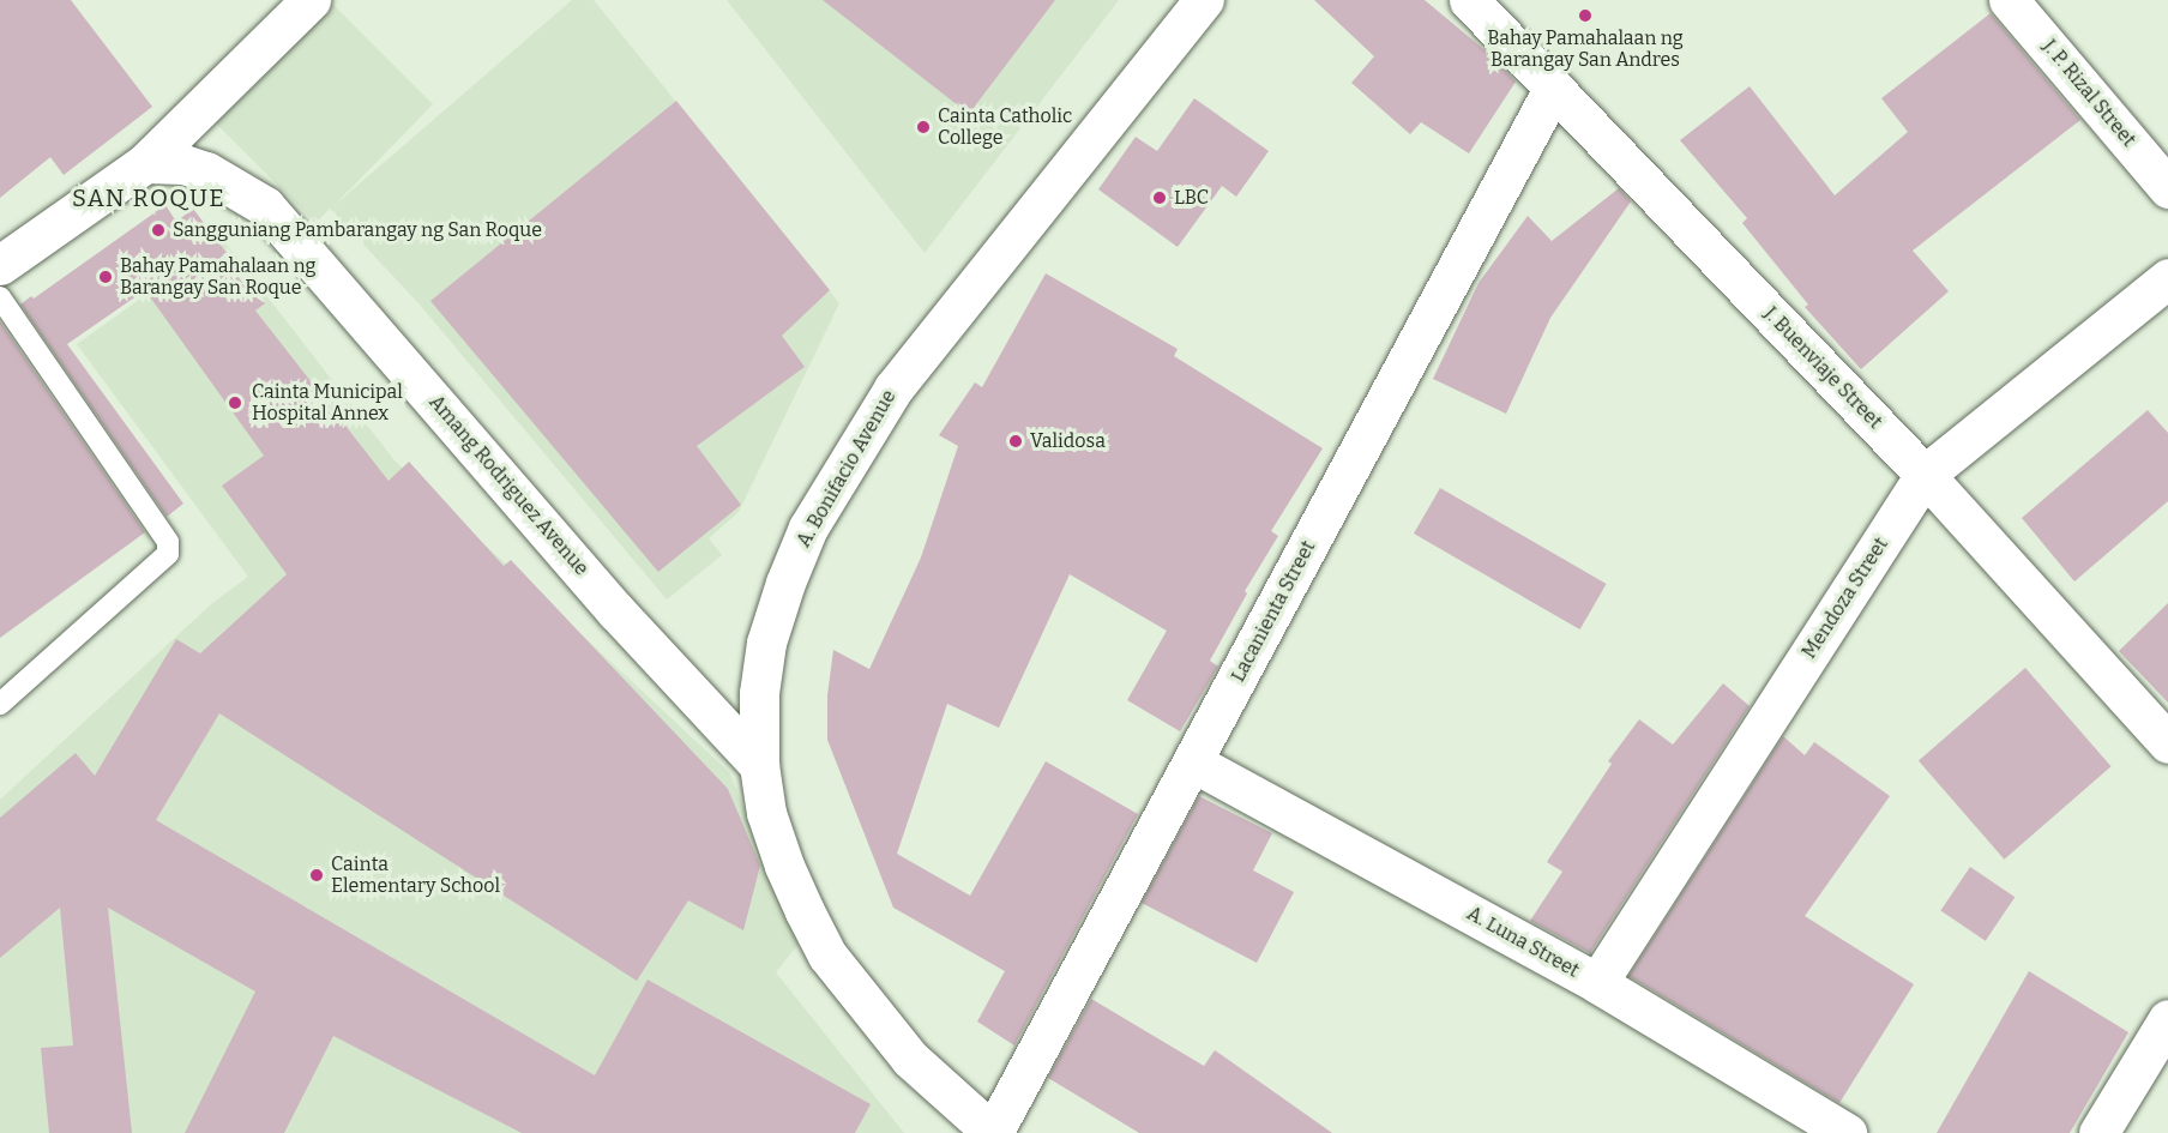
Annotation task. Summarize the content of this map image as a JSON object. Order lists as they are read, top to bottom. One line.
{"streets":{"street":["J. P. Rizal Street","J. Buenviaje Street","A. Bonifacio Avenue","Amang Rodriguez Avenue","Mendoza Street","Lacanienta Street","A. Luna Street"]},"crossings":[["J. Buenviaje Street","Mendoza Street"],["J. Buenviaje Street","Lacanienta Street"],["A. Bonifacio Avenue","Amang Rodriguez Avenue"],["A. Bonifacio Avenue","Lacanienta Street"],["Mendoza Street","A. Luna Street"],["Lacanienta Street","A. Luna Street"]],"districts":["SAN ROQUE"],"places":["Bahay Pamahalaan ng Barangay San Andres","Cainta Catholic College","LBC","Sangguniang Pambarangay ng San Roque","Bahay Pamahalaan ng Barangay San Roque","Cainta Municipal Hospital Annex","Validosa","Cainta Elementary School"]}
